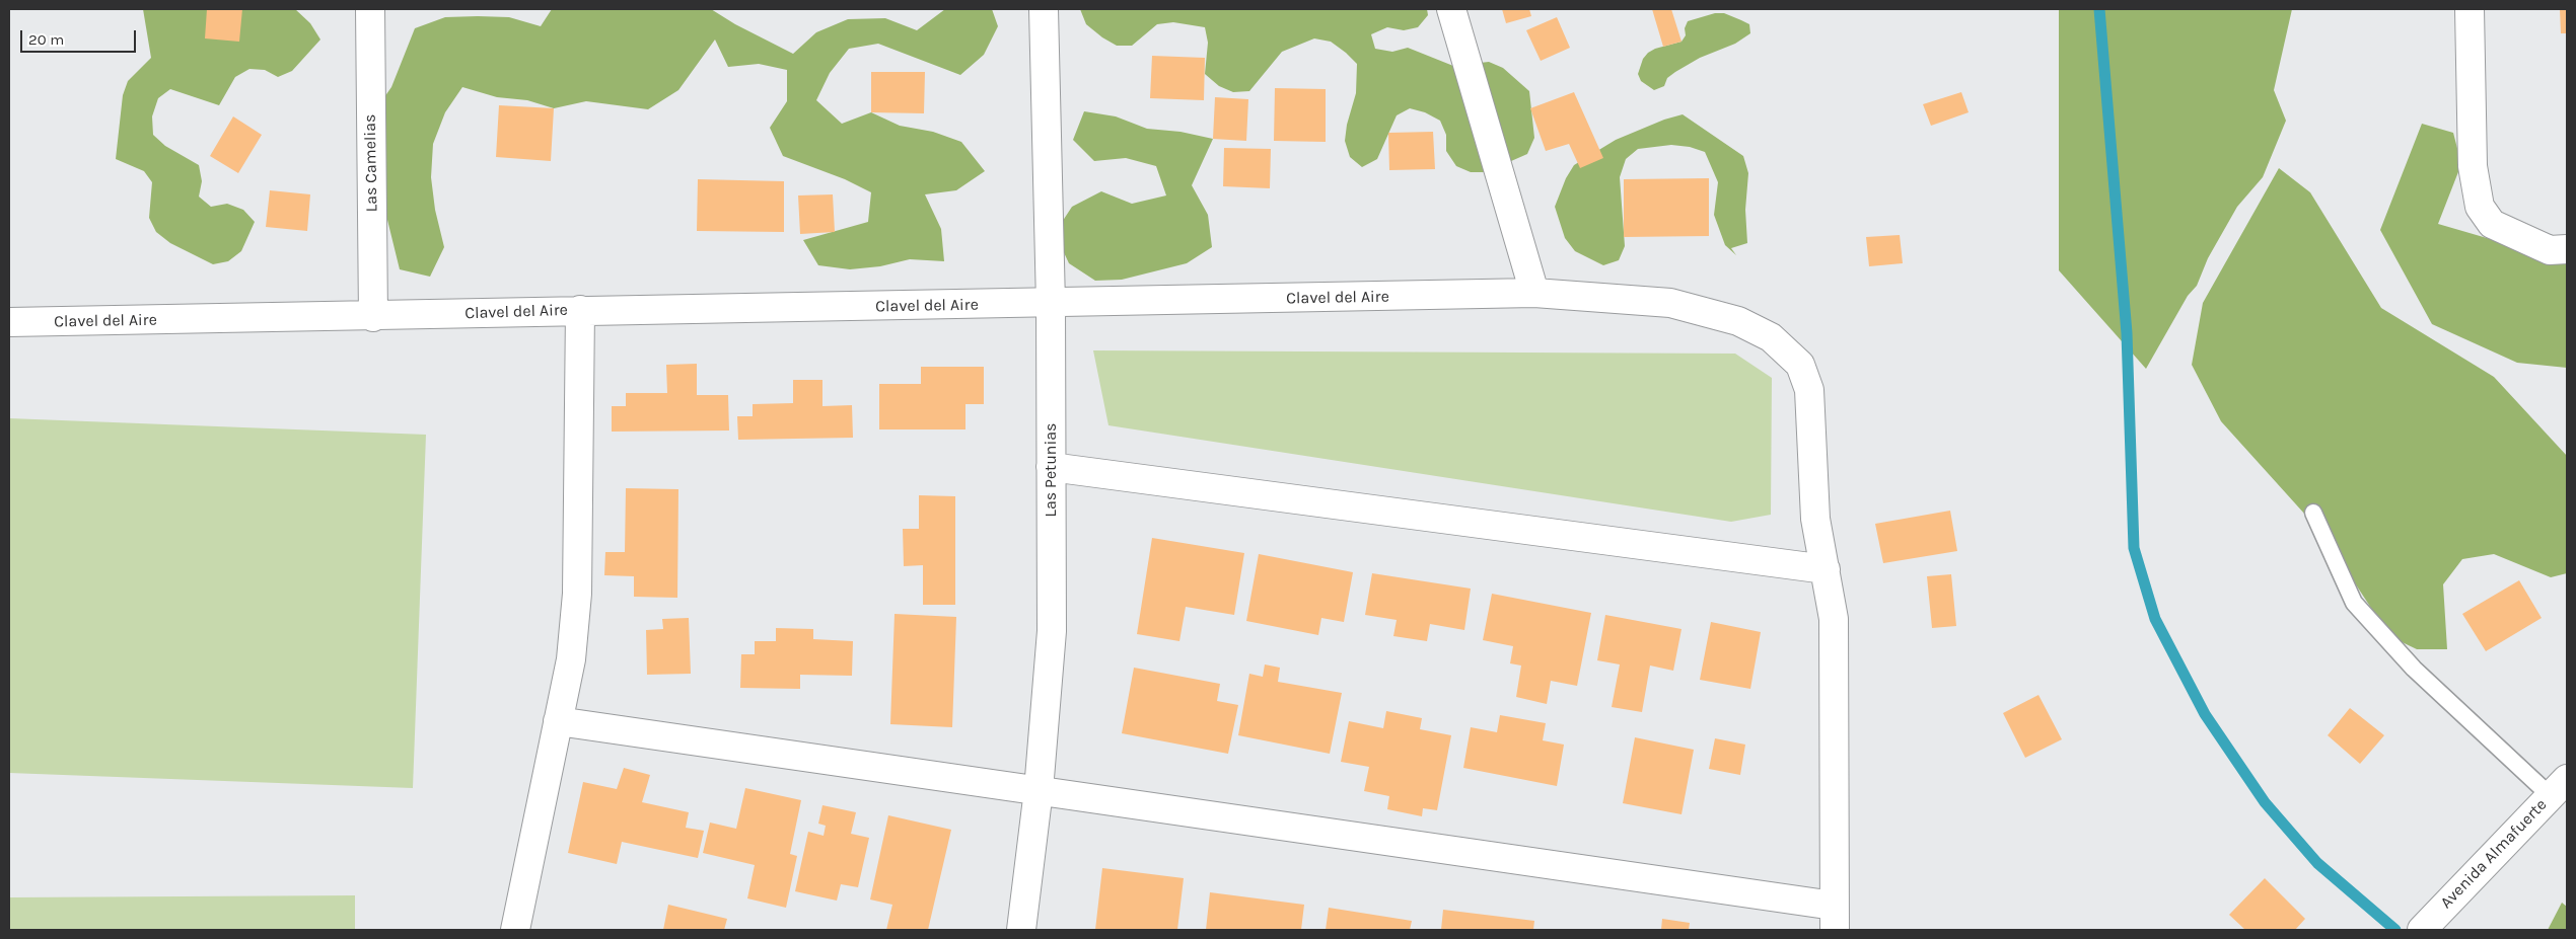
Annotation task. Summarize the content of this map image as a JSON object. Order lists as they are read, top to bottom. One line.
{"streets":{"street":["Las Camelias","Clavel del Aire","Las Petunias","Avenida Almafuerte"]},"crossings":[["Las Camelias","Clavel del Aire"],["Clavel del Aire","Las Petunias"]],"scale_bar":"20 m"}
